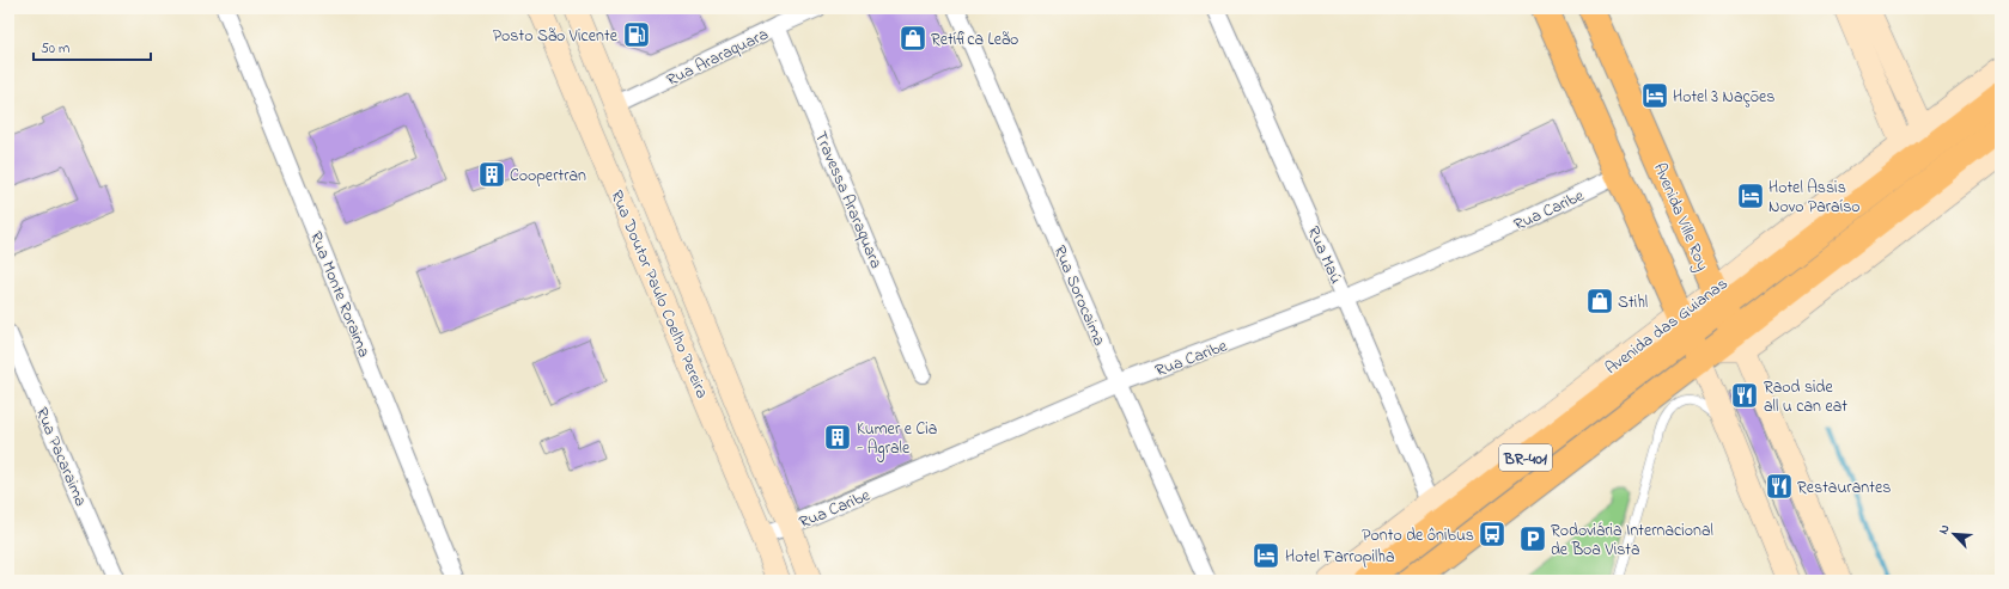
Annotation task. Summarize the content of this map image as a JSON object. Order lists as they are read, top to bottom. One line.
{"streets":{"main road":["Avenida Ville Roy","Rua Doutor Paulo Coelho Pereira","Avenida das Guianas","BR-401"],"street":["Rua Araraquara","Travessa Araraquara","Rua Caribe","Rua Maú","Rua Monte Roraima","Rua Sorocaima","Rua Pacaraima"]},"crossings":[["Rua Araraquara","Travessa Araraquara"],["Rua Araraquara","Rua Doutor Paulo Coelho Pereira"],["Rua Caribe","Avenida Ville Roy"],["Rua Caribe","Rua Maú"],["Rua Caribe","Rua Doutor Paulo Coelho Pereira"],["Rua Caribe","Rua Sorocaima"],["Avenida Ville Roy","Avenida das Guianas"],["Avenida Ville Roy","BR-401"],["Rua Maú","Avenida das Guianas"]],"places":{"fuel station":["Posto São Vicente"],"shop":["Retífica Leão","Stihl"],"hotel":["Hotel 3 Nações","Hotel Assis Novo Paraíso","Hotel Farropilha"],"building":["Coopertran","Kumer e Cia - Agrale"],"restaurant":["Raod side all u can eat","Restaurantes"],"bus stop":["Ponto de ônibus"],"parking":["Rodoviária Internacional de Boa Vista"]},"scale_bar":"50 m","north":"top left"}
